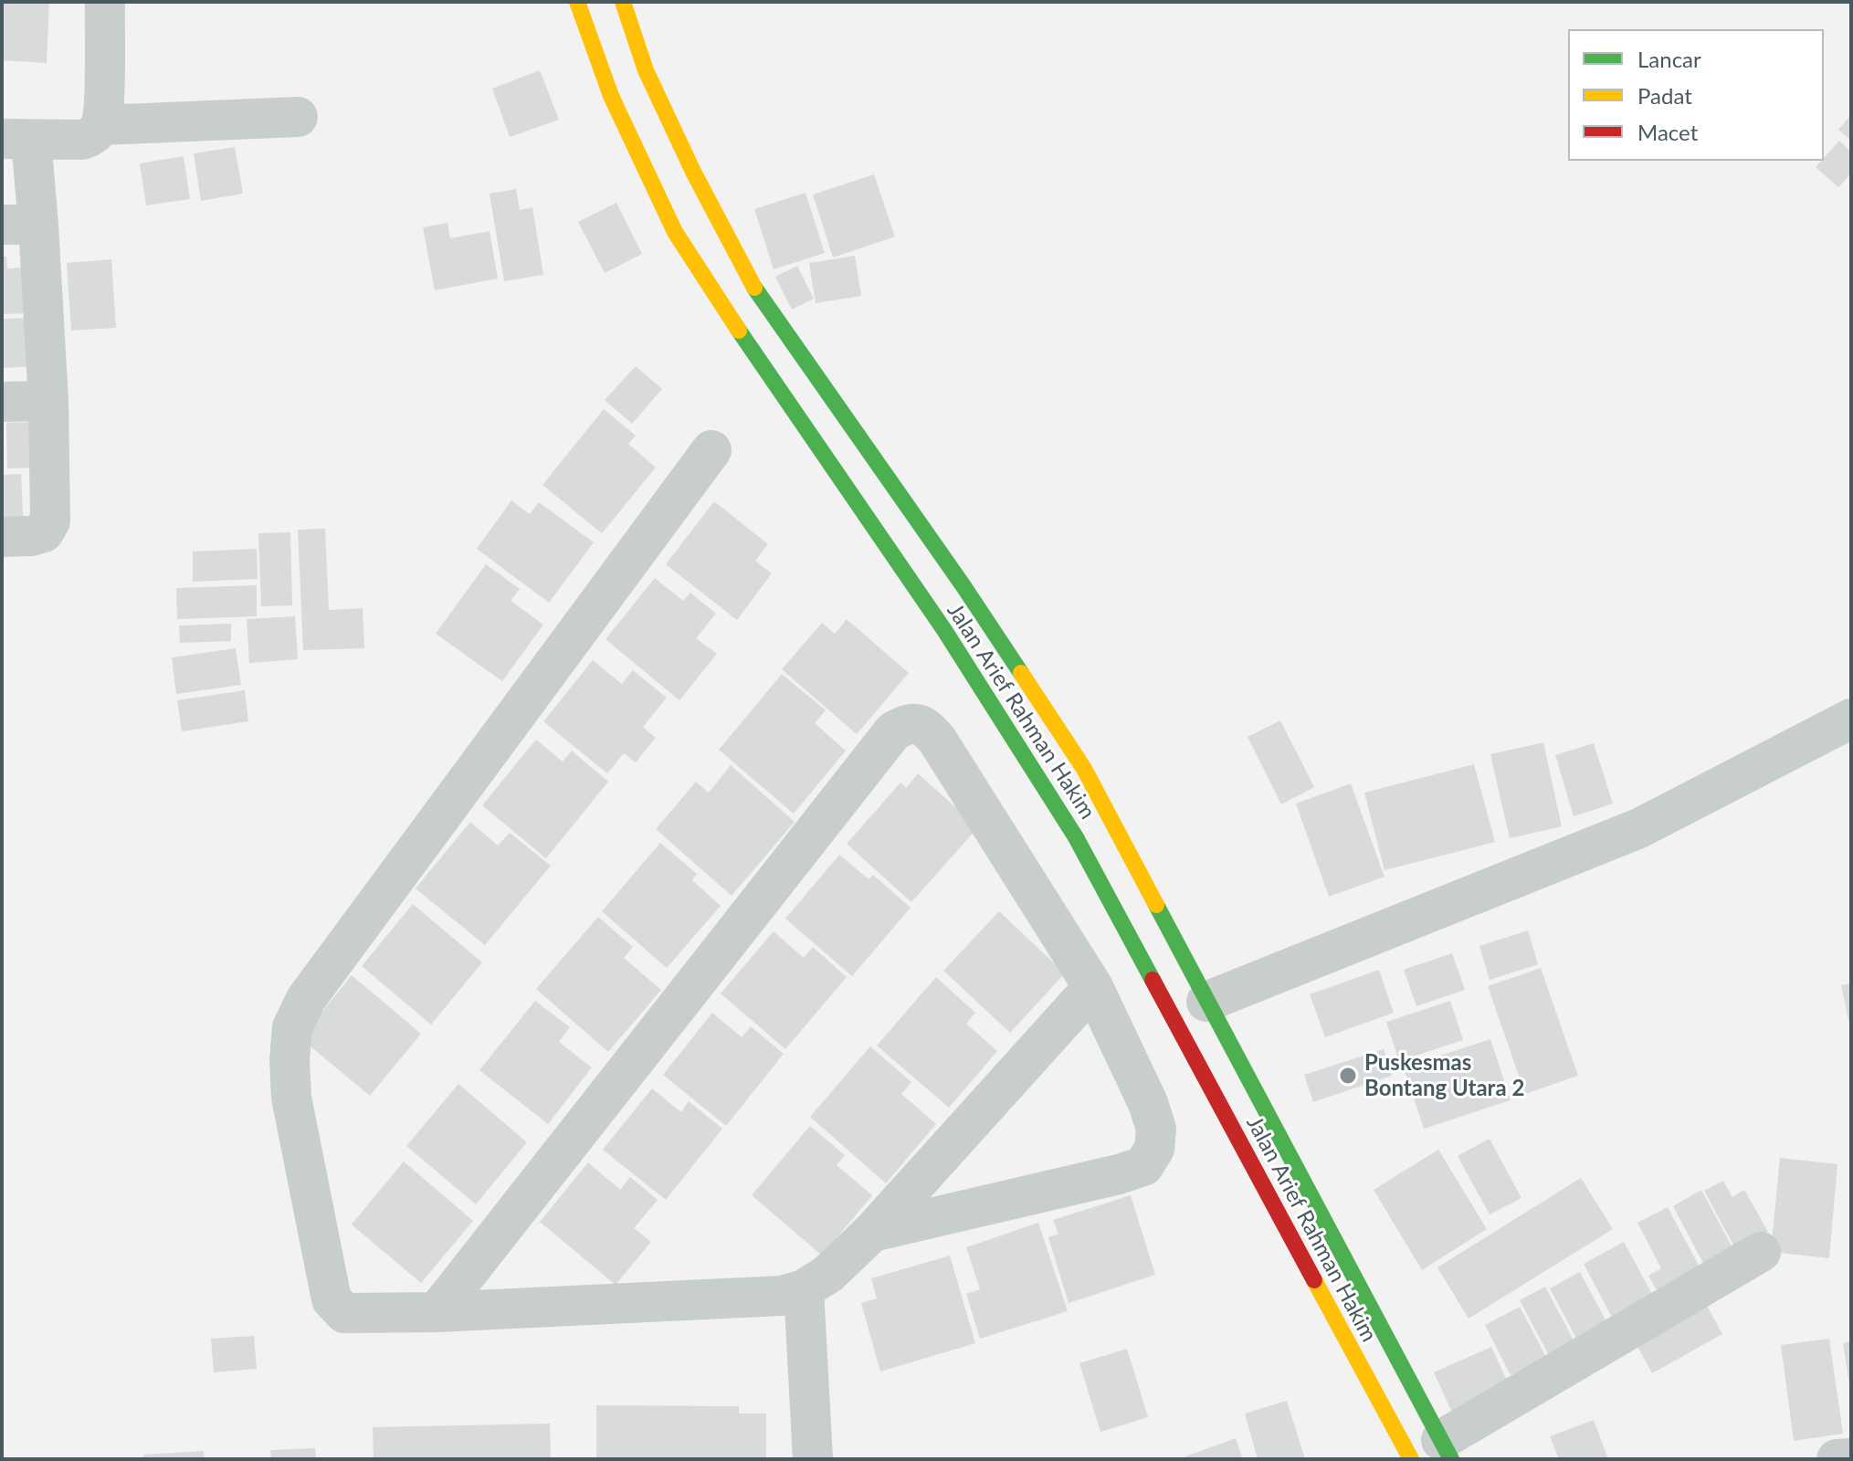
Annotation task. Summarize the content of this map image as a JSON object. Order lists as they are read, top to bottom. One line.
{"streets":{"street":["Jalan Arief Rahman Hakim"]},"places":["Puskesmas Bontang Utara 2"],"legend":["Lancar","Padat","Macet"]}
